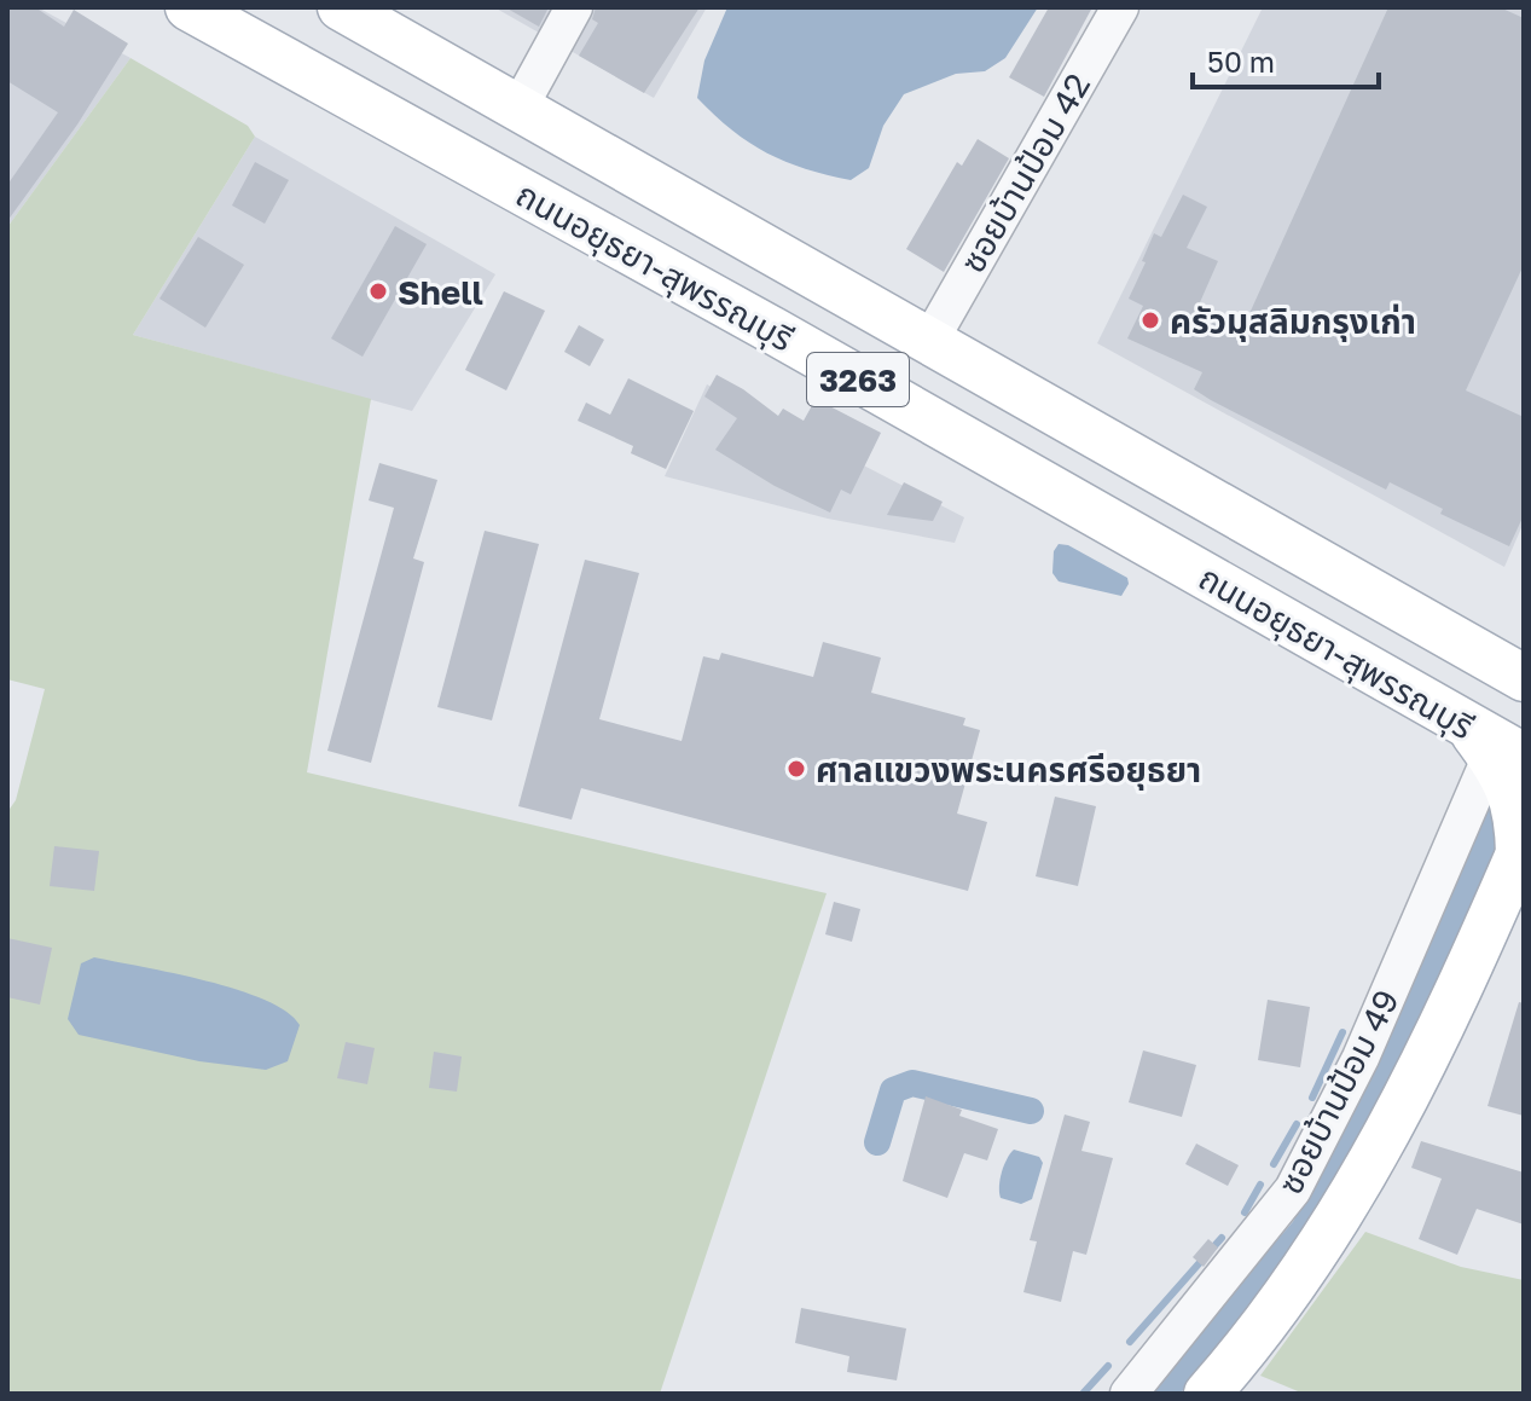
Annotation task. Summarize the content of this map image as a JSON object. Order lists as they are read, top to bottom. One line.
{"streets":{"main road":["ถนนอยุธยา-สุพรรณบุรี","3263"],"street":["ซอยบ้านป้อม 42","ซอยบ้านป้อม 49"]},"crossings":[["ซอยบ้านป้อม 42","ถนนอยุธยา-สุพรรณบุรี"],["ถนนอยุธยา-สุพรรณบุรี","ซอยบ้านป้อม 49"]],"places":["Shell","ครัวมุสลิมกรุงเก่า","ศาลแขวงพระนครศรีอยุธยา"],"scale_bar":"50 m"}
